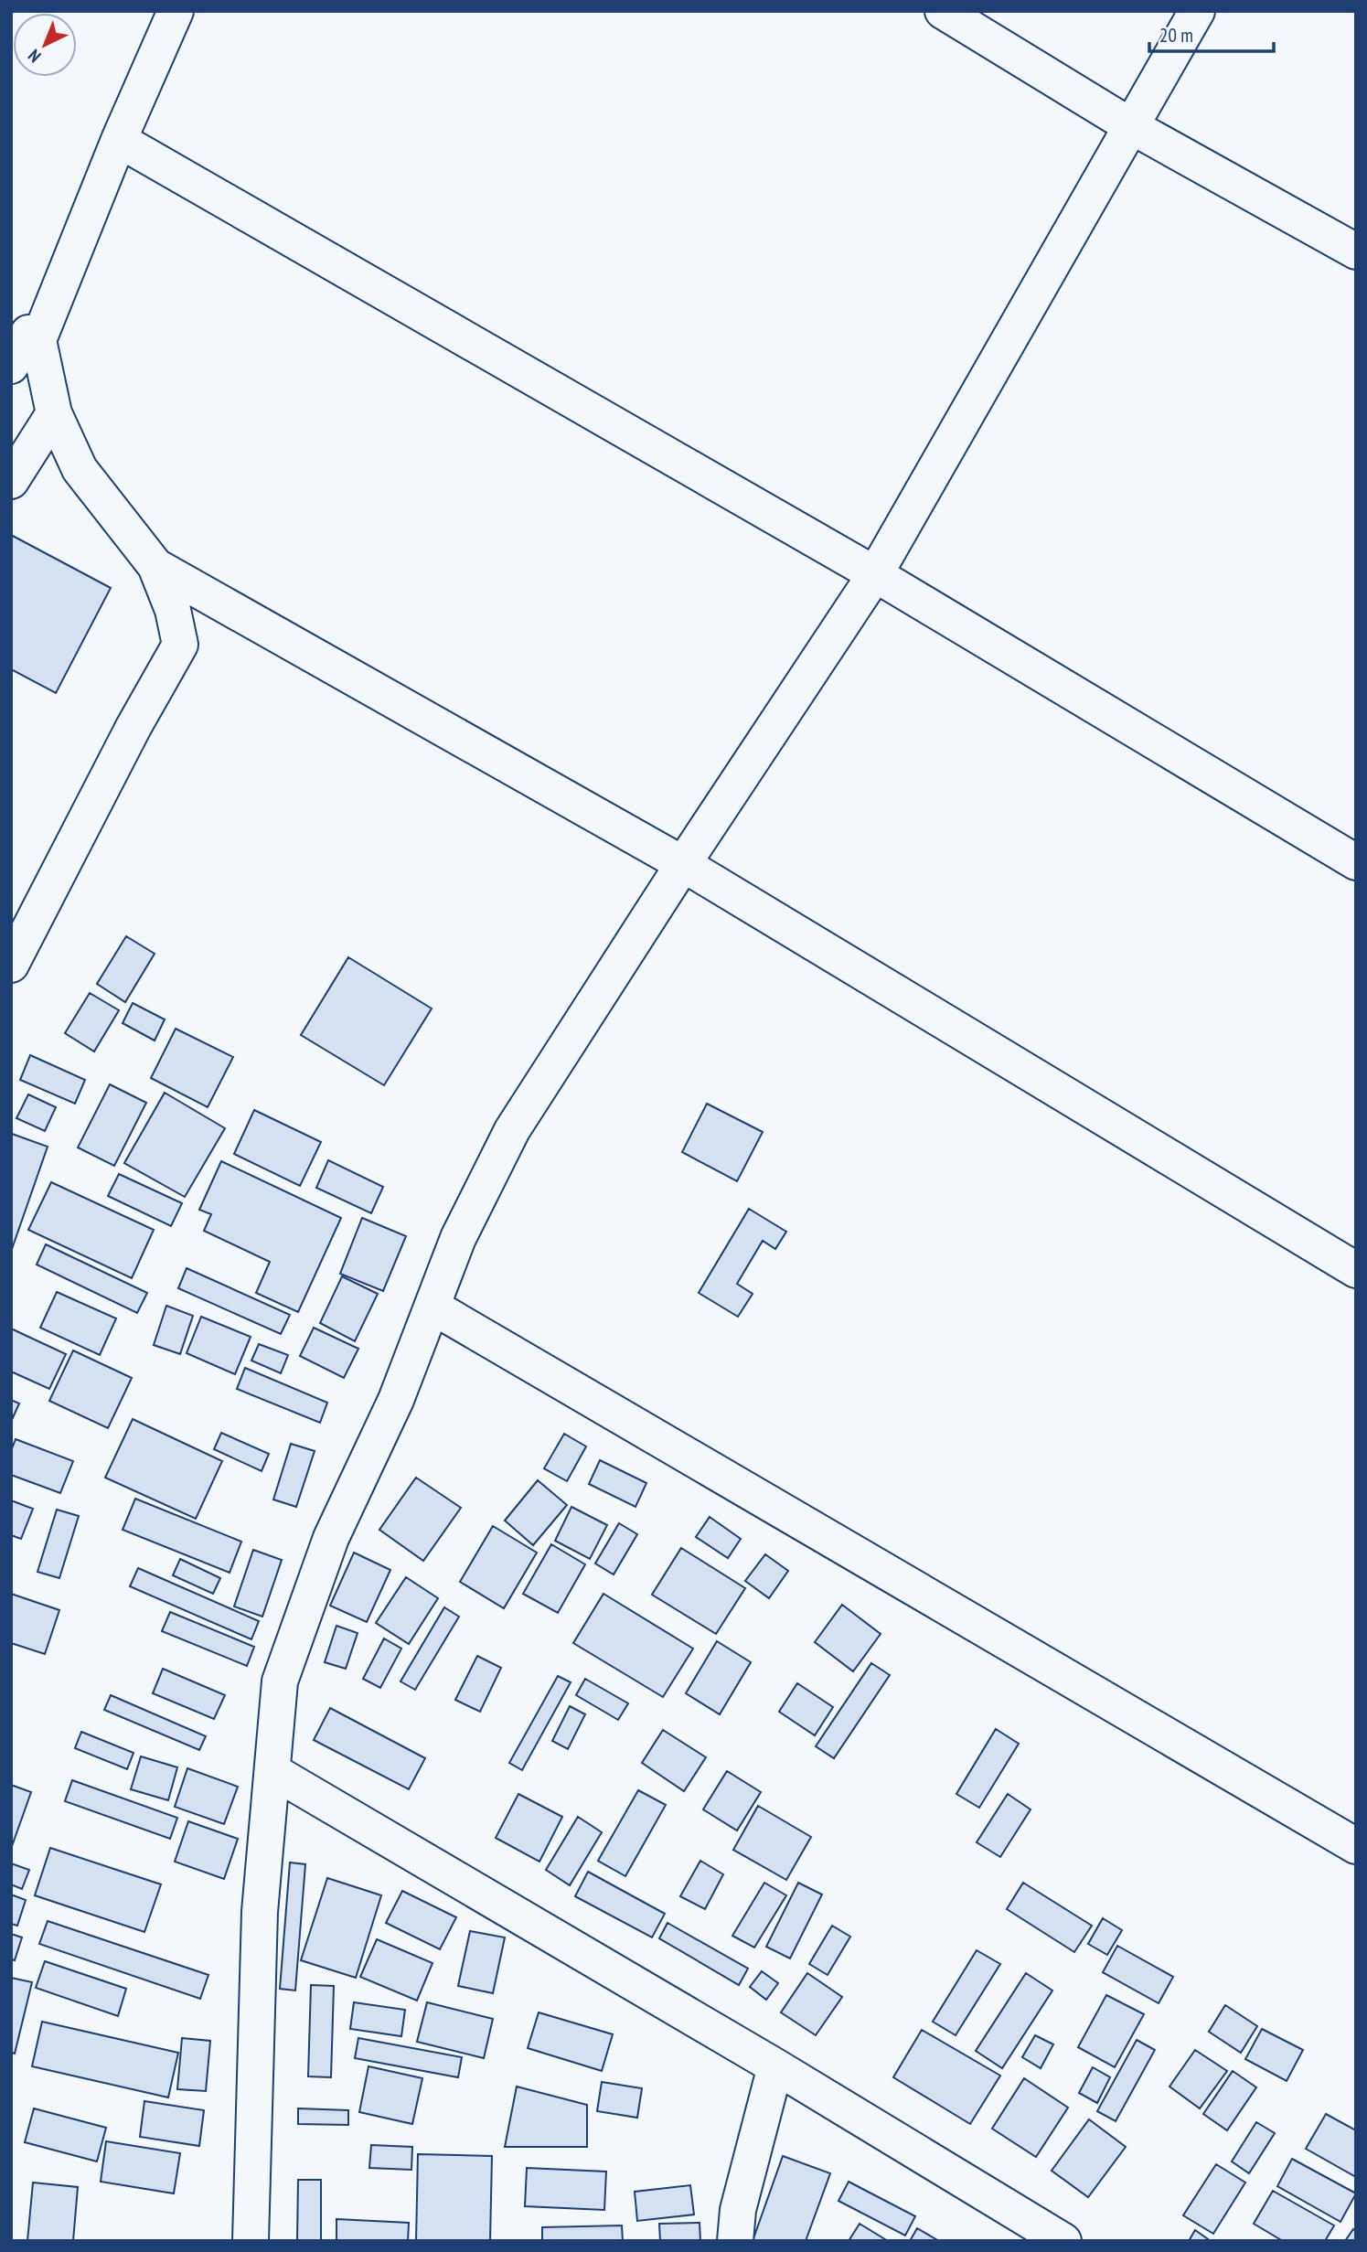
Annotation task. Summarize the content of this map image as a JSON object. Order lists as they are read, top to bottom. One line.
{"scale_bar":"20 m","north":"bottom left"}
